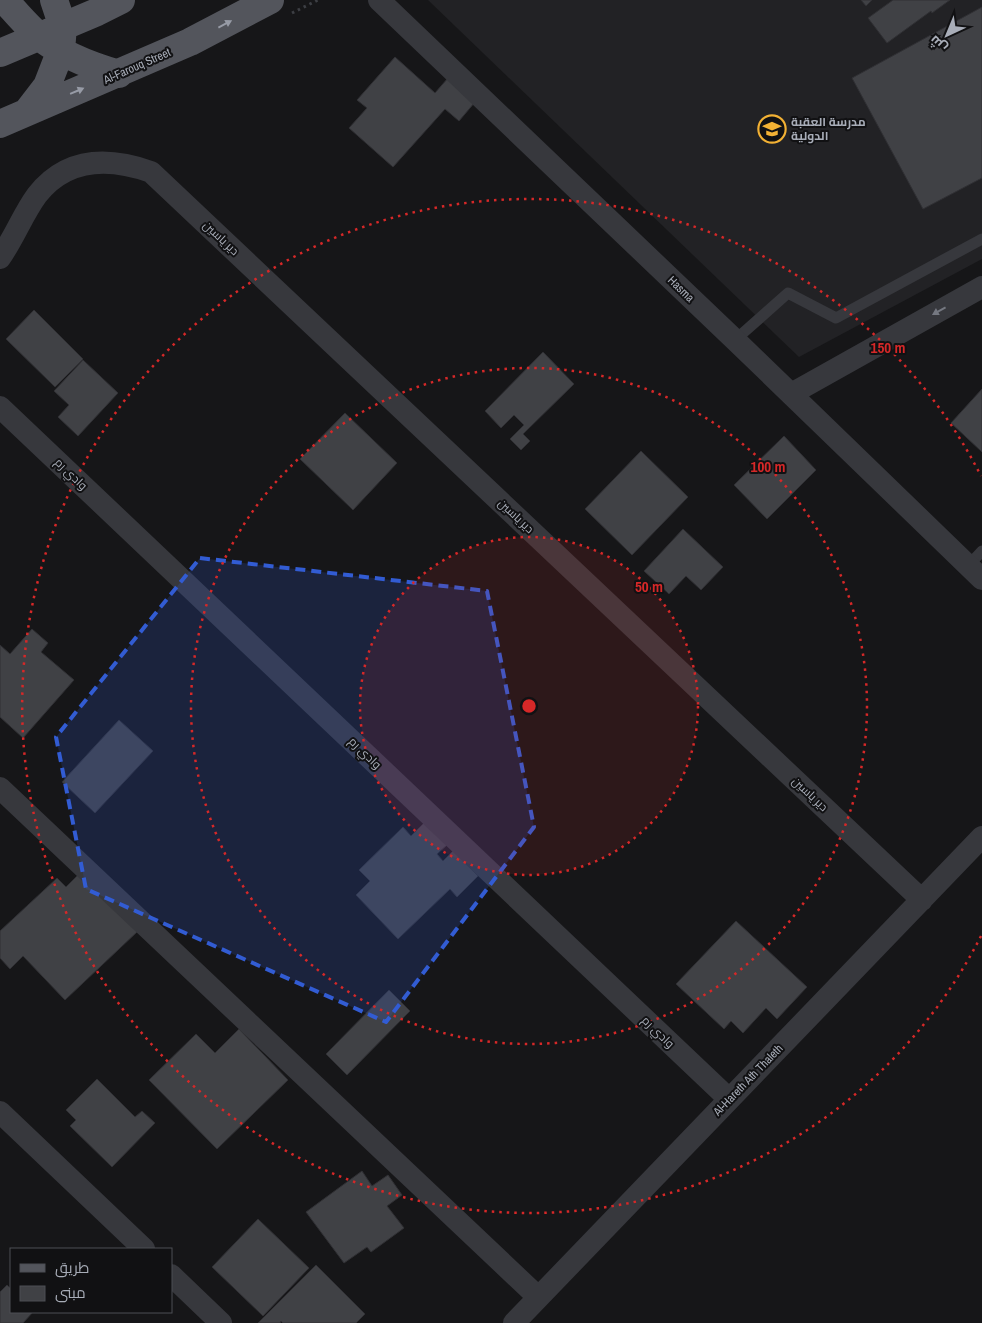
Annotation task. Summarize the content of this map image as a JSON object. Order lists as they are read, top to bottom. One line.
{"streets":{"main road":["Al-Farouq Street"],"street":["دير ياسين","Hasma","وادي رم","Al-Hareth Ath Thaleth"]},"crossings":[["دير ياسين","Al-Hareth Ath Thaleth"],["وادي رم","Al-Hareth Ath Thaleth"]],"places":{"school or university":["مدرسة العقبة الدولية"]},"legend":["طريق","مبنى"],"north":"bottom left","rings":["150 m","100 m","50 m"]}
